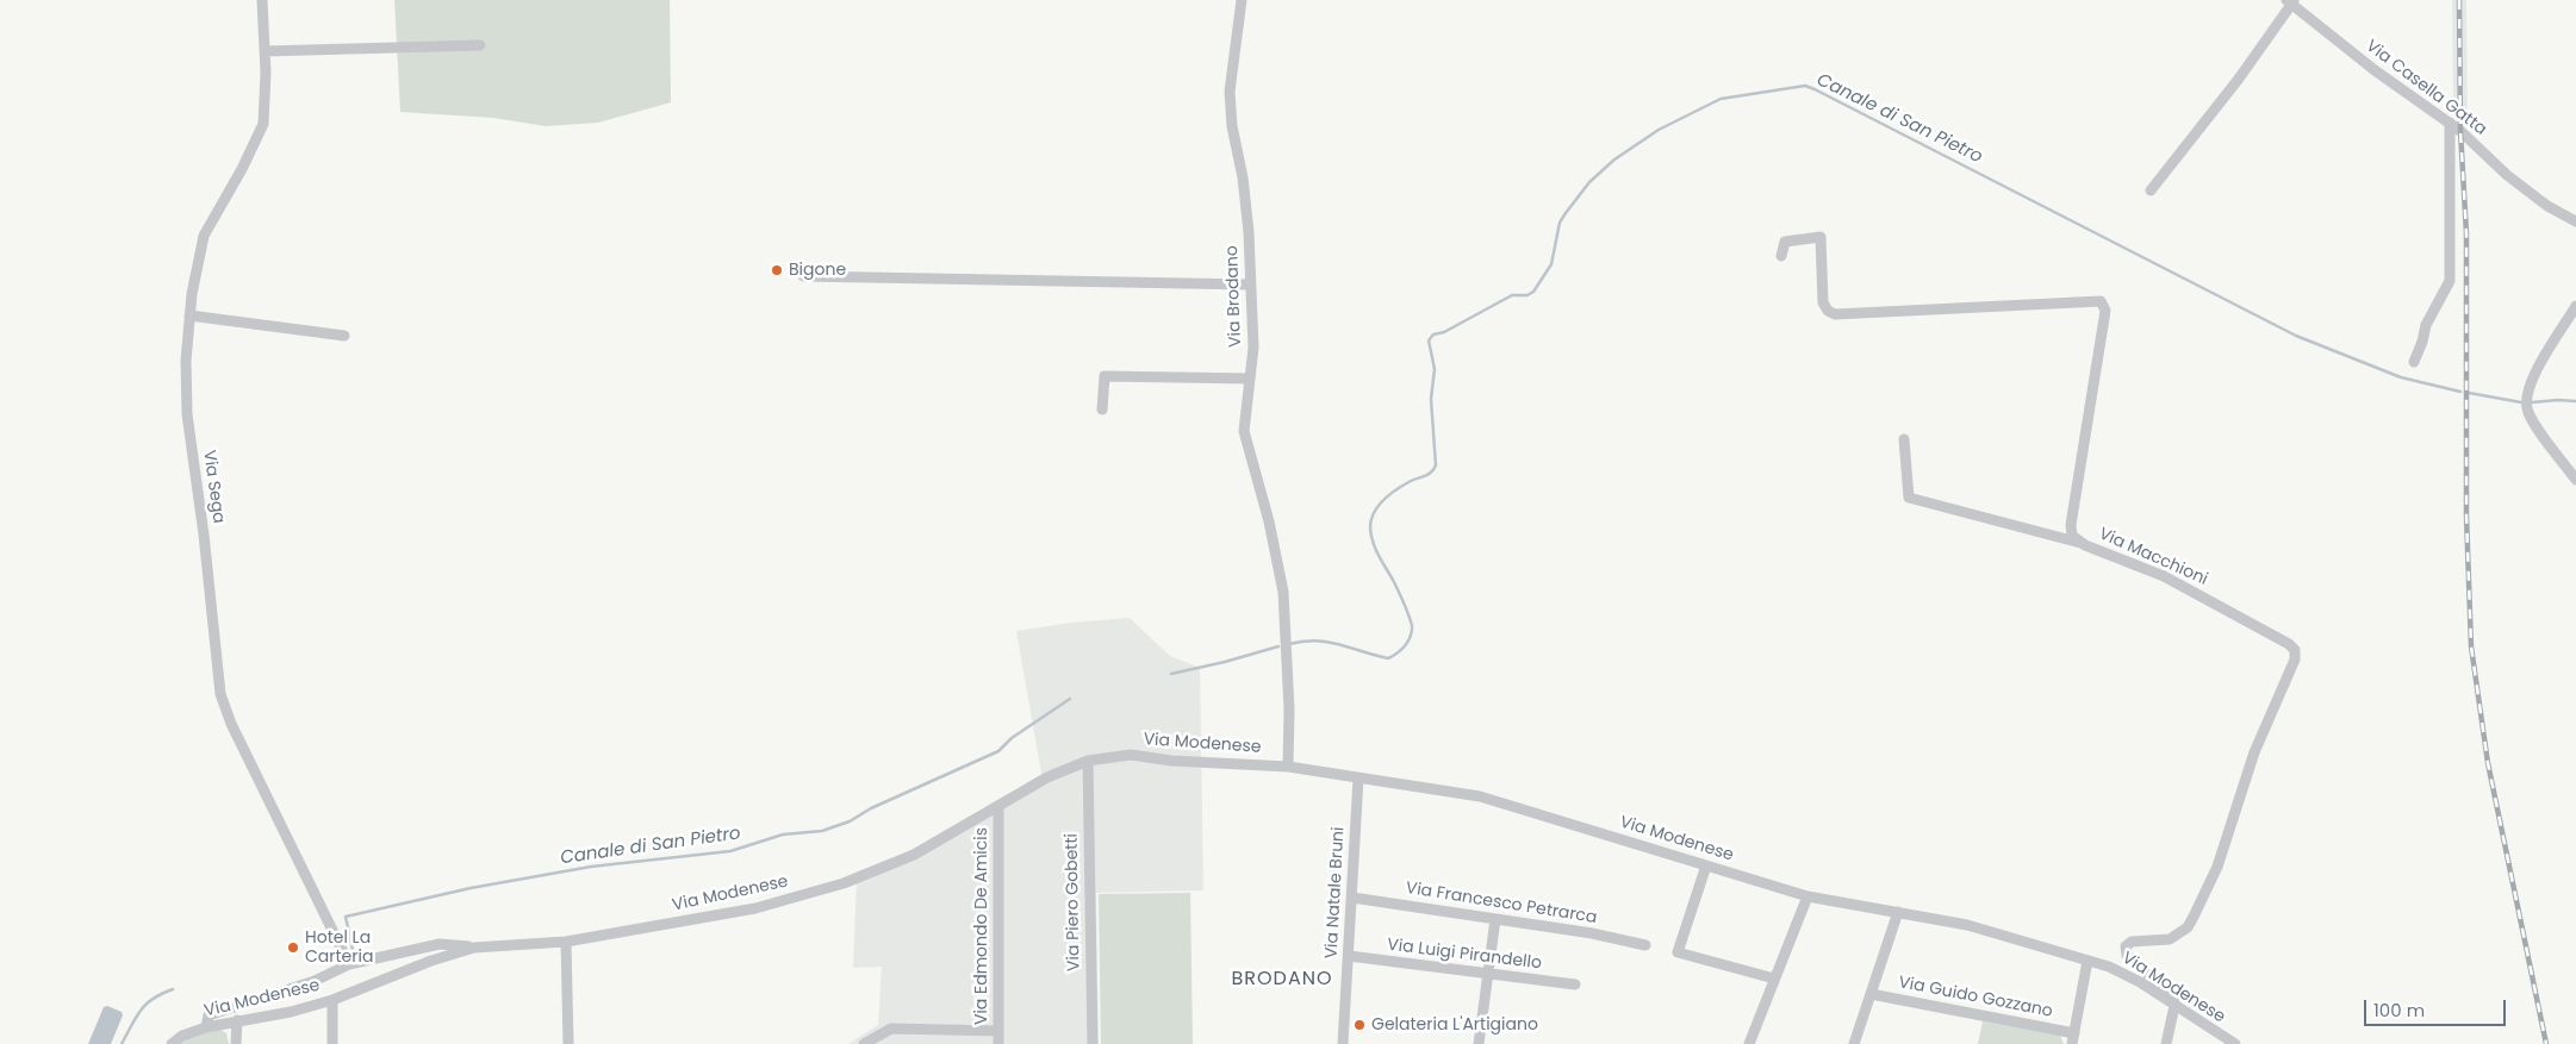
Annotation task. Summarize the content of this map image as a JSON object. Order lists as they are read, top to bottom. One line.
{"streets":{"street":["Via Casella Gatta","Via Brodano","Via Sega","Via Macchioni","Via Modenese","Via Natale Bruni","Via Piero Gobetti","Via Francesco Petrarca","Via Edmondo De Amicis","Via Luigi Pirandello","Via Guido Gozzano"]},"crossings":[["Via Brodano","Via Modenese"],["Via Macchioni","Via Modenese"],["Via Modenese","Via Natale Bruni"],["Via Modenese","Via Piero Gobetti"],["Via Modenese","Via Edmondo De Amicis"],["Via Natale Bruni","Via Francesco Petrarca"],["Via Natale Bruni","Via Luigi Pirandello"]],"districts":["BRODANO"],"water":["Canale di San Pietro"],"places":["Bigone","Hotel La Carteria","Gelateria L'Artigiano"],"scale_bar":"100 m"}
